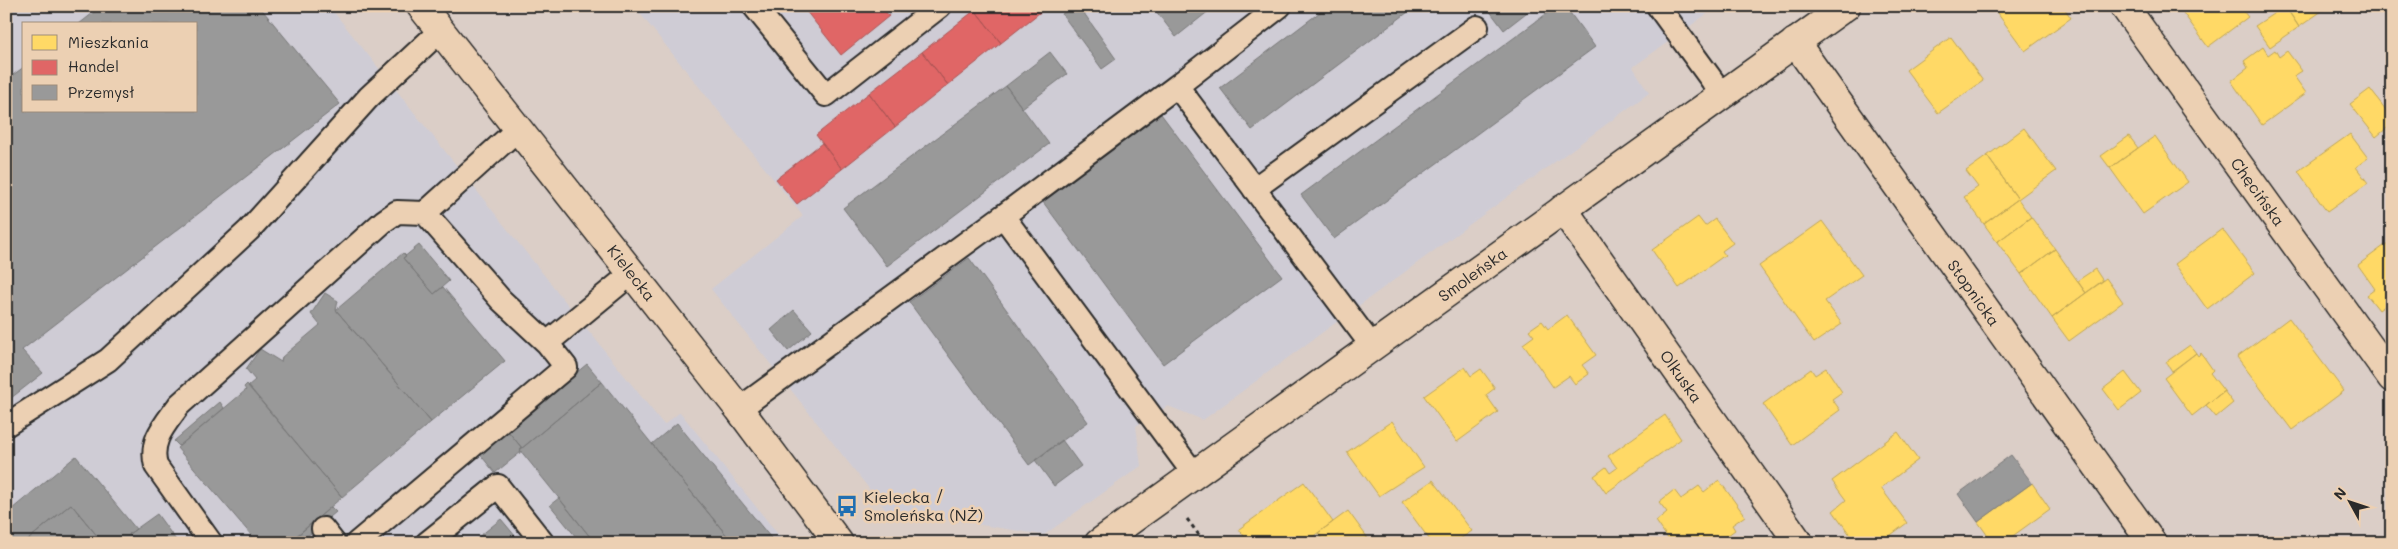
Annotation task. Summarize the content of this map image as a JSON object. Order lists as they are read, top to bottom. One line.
{"streets":{"street":["Chęcińska","Kielecka","Smoleńska","Stopnicka","Olkuska"]},"crossings":[["Smoleńska","Stopnicka"],["Smoleńska","Olkuska"]],"places":{"bus stop":["Kielecka / Smoleńska (NŻ)"]},"legend":["Mieszkania","Handel","Przemysł"],"north":"top left"}
